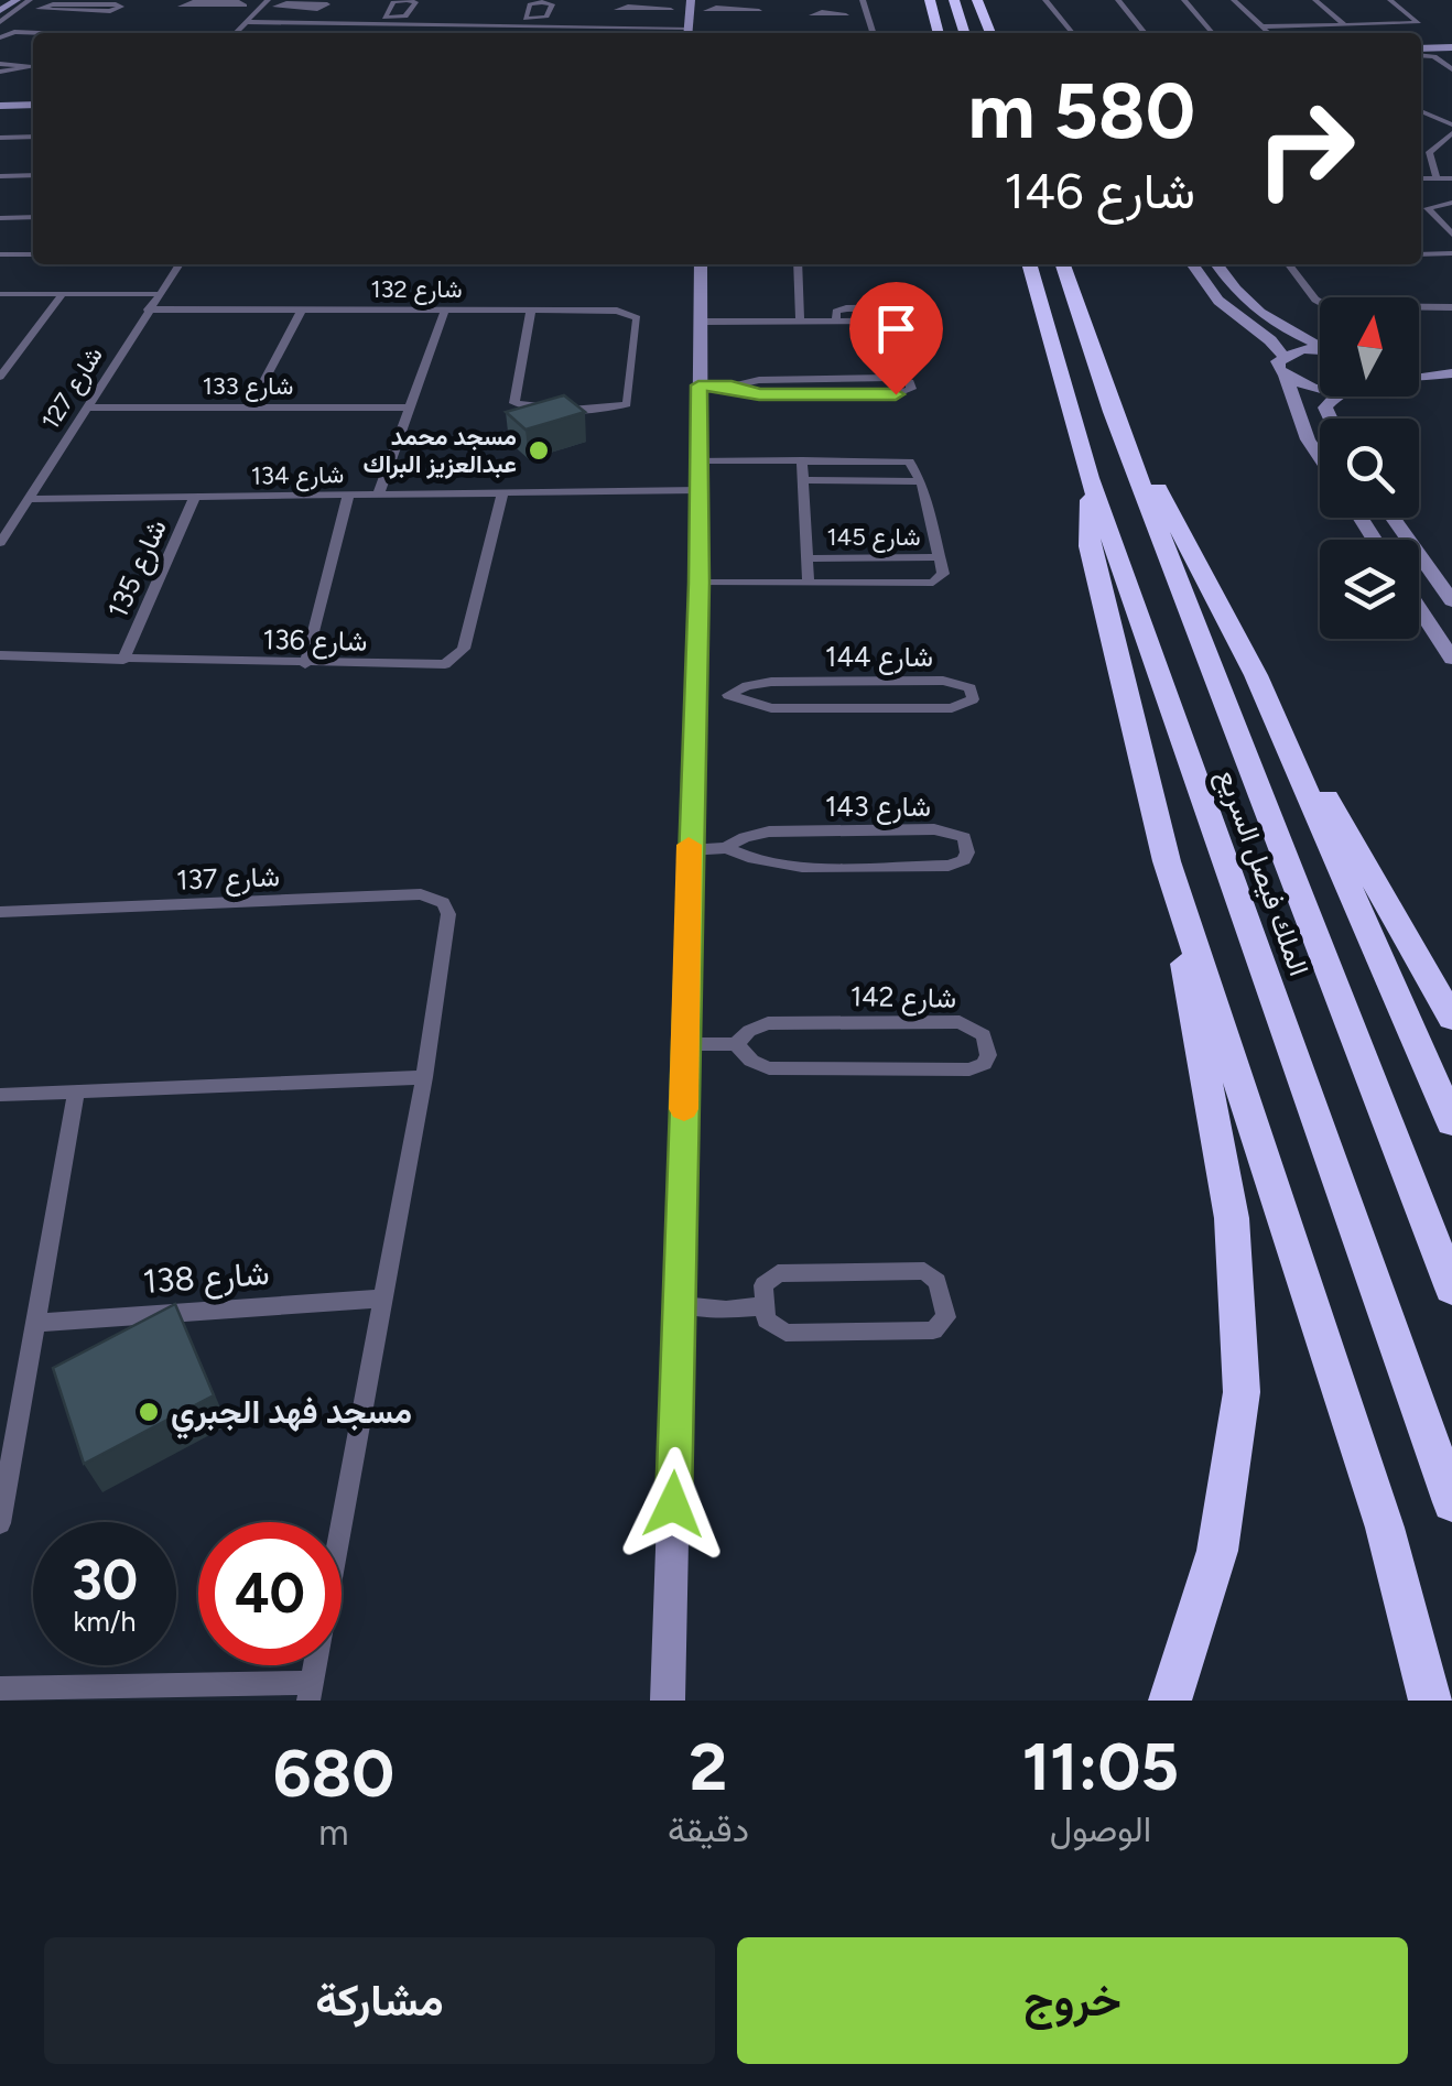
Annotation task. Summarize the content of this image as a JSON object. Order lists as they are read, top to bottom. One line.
{"streets":{"highway":["الملك فيصل السريع"],"street":["شارع 132","شارع 133","شارع 127","شارع 134","شارع 145","شارع 135","شارع 136","شارع 144","شارع 143","شارع 137","شارع 142","شارع 138"]},"crossings":[["شارع 132","شارع 127"],["شارع 133","شارع 127"],["شارع 127","شارع 134"],["شارع 134","شارع 135"],["شارع 134","شارع 136"],["شارع 135","شارع 136"]],"places":["مسجد محمد عبدالعزيز البراك","مسجد فهد الجبري"],"north":"top","page":{"turn":["580 m","شارع 146"],"speed":"30 km/h","limit":"40","eta":["11:05","الوصول","2","دقيقة","680","m"],"buttons":["خروج","مشاركة"]}}
